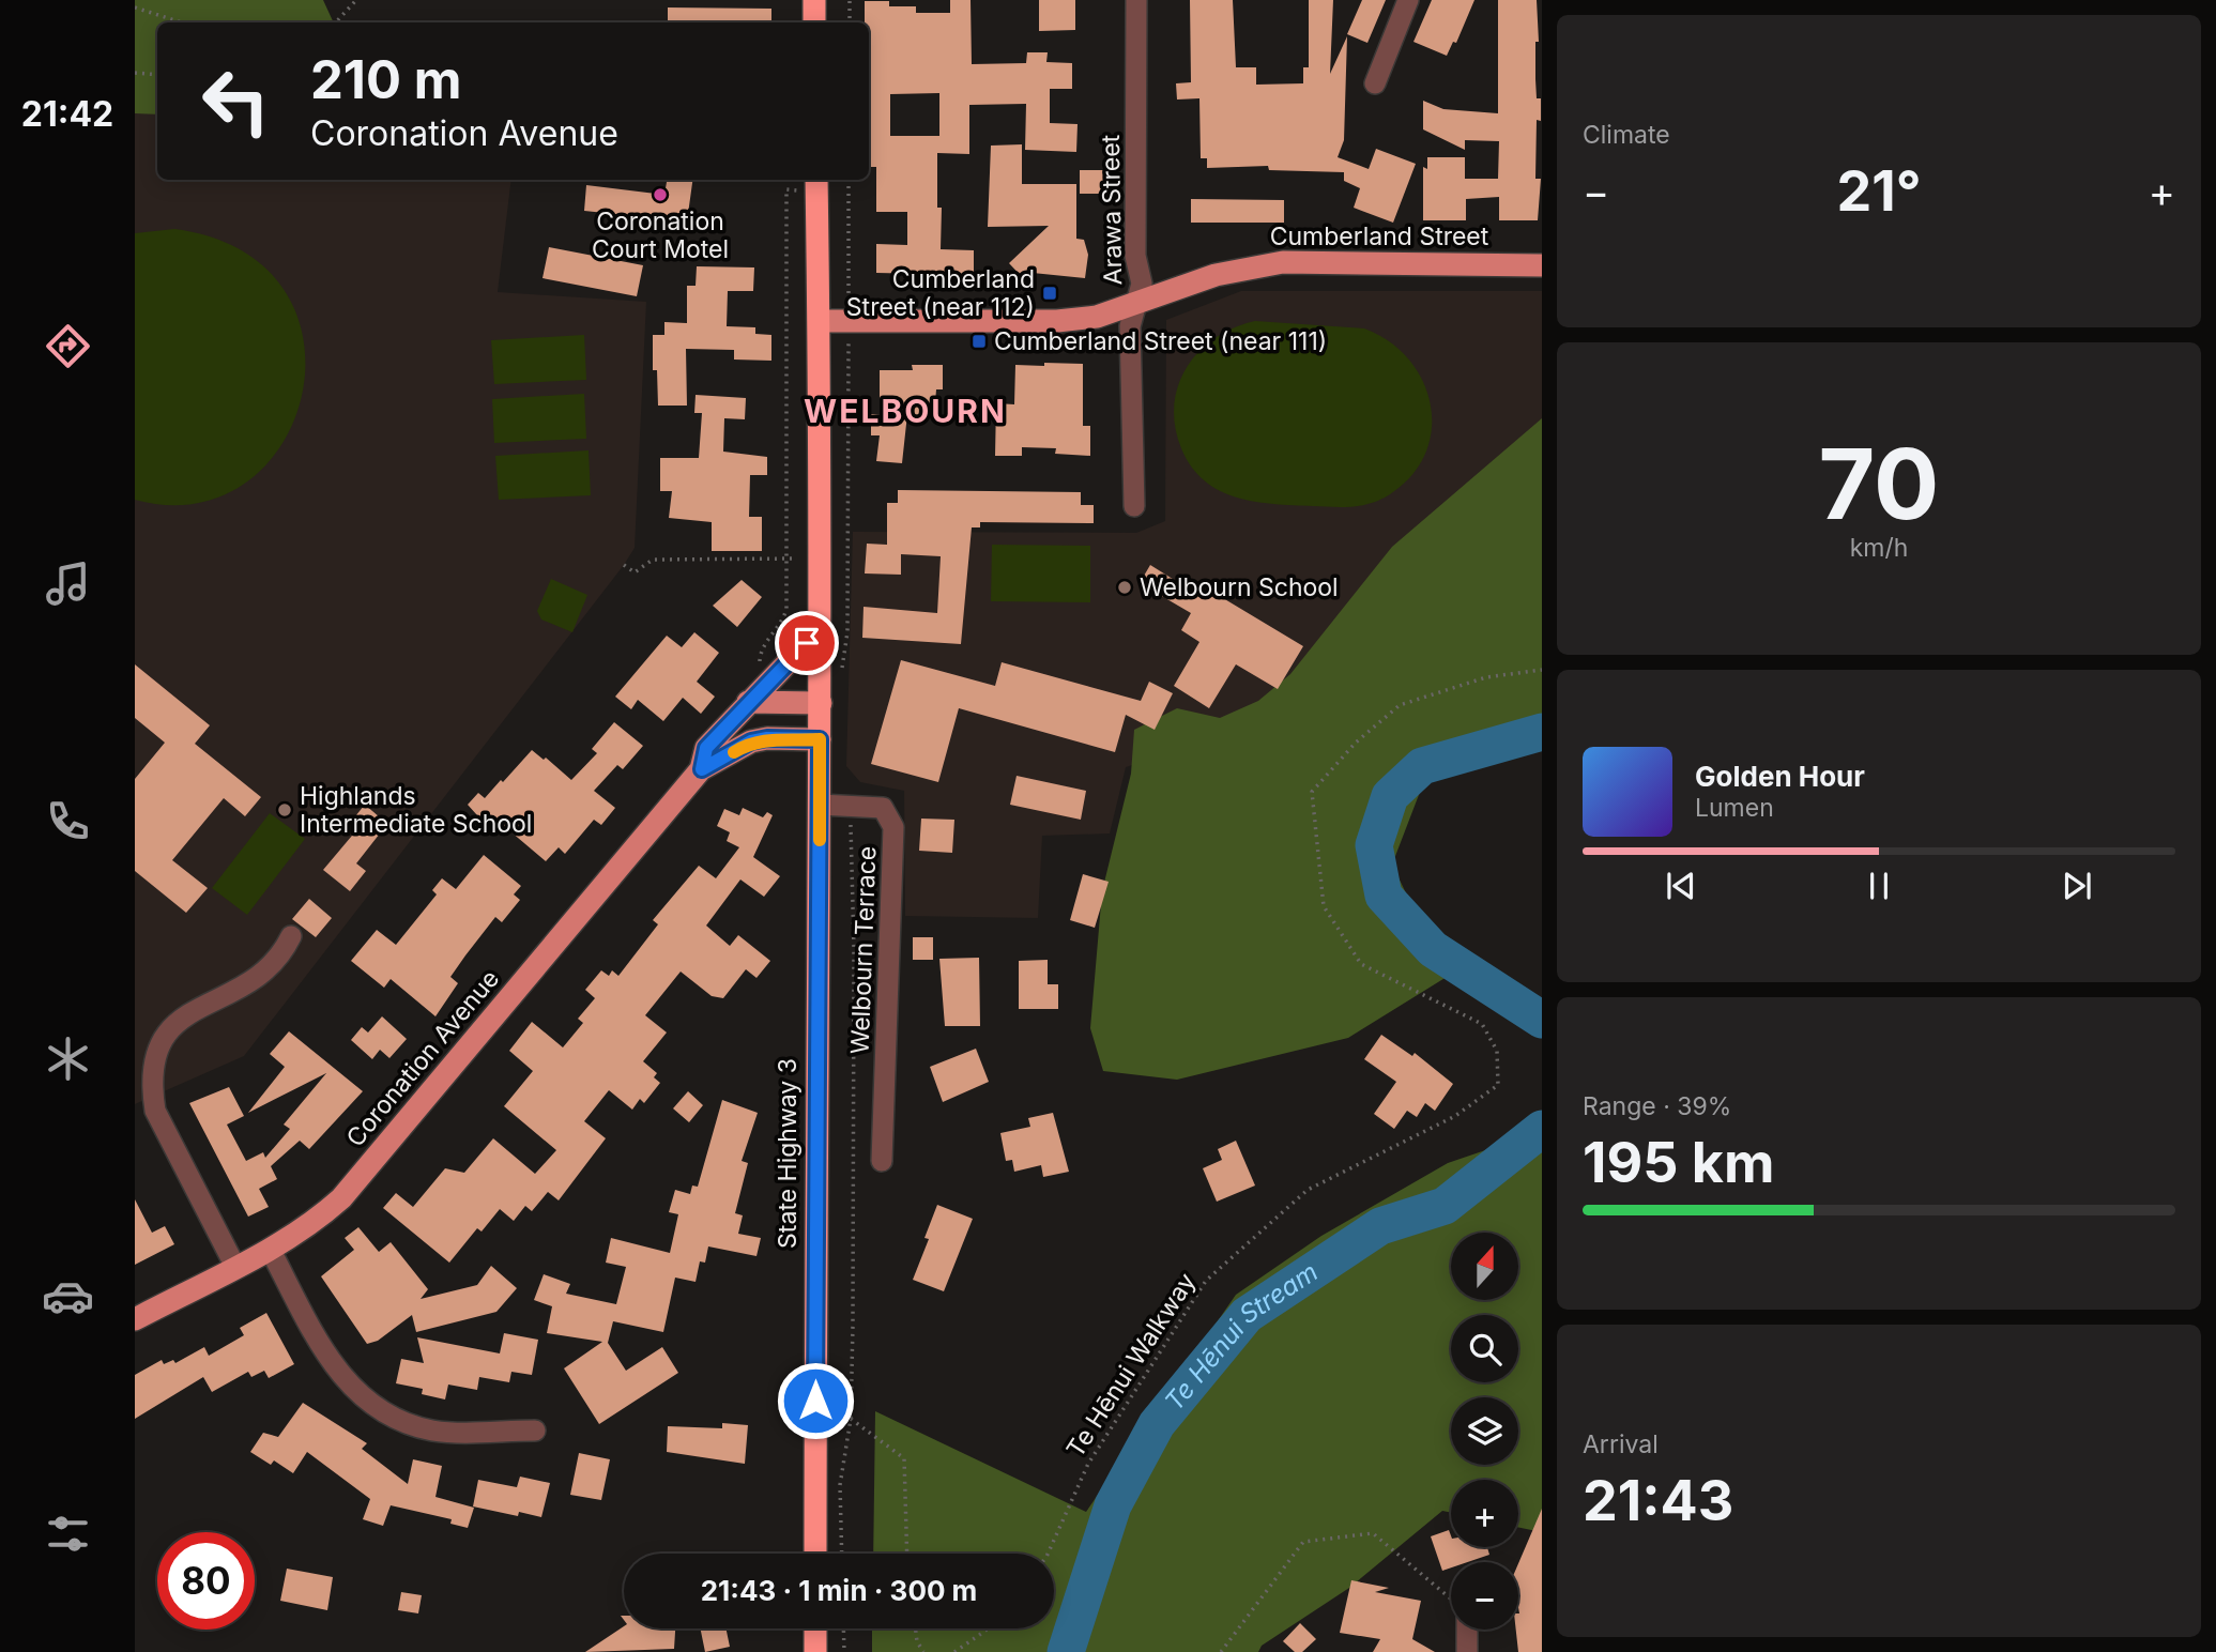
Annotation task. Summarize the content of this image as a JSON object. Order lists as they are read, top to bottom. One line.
{"streets":{"highway":["State Highway 3"],"main road":["Cumberland Street","Coronation Avenue"],"street":["Arawa Street","Welbourn Terrace"],"path":["Te Hēnui Walkway"]},"crossings":[["Arawa Street","Cumberland Street"],["Welbourn Terrace","State Highway 3"],["Coronation Avenue","State Highway 3"]],"districts":["WELBOURN"],"water":["Te Hēnui Stream"],"places":{"other":["Coronation Court Motel","Welbourn School","Highlands Intermediate School"],"transit":["Cumberland Street (near 112)","Cumberland Street (near 111)"]},"north":"top","page":{"tabs":"21:42","tile":["Climate",["70","km/h"],["Range · 39%","195 km"],["Arrival","21:43"]],"turn":["210 m","Coronation Avenue"],"heat":["−","21°","+"],"song":["Golden Hour","Lumen"],"map_buttons":["+","−"],"limit":"80","trip":"21:43 · 1 min · 300 m"}}
